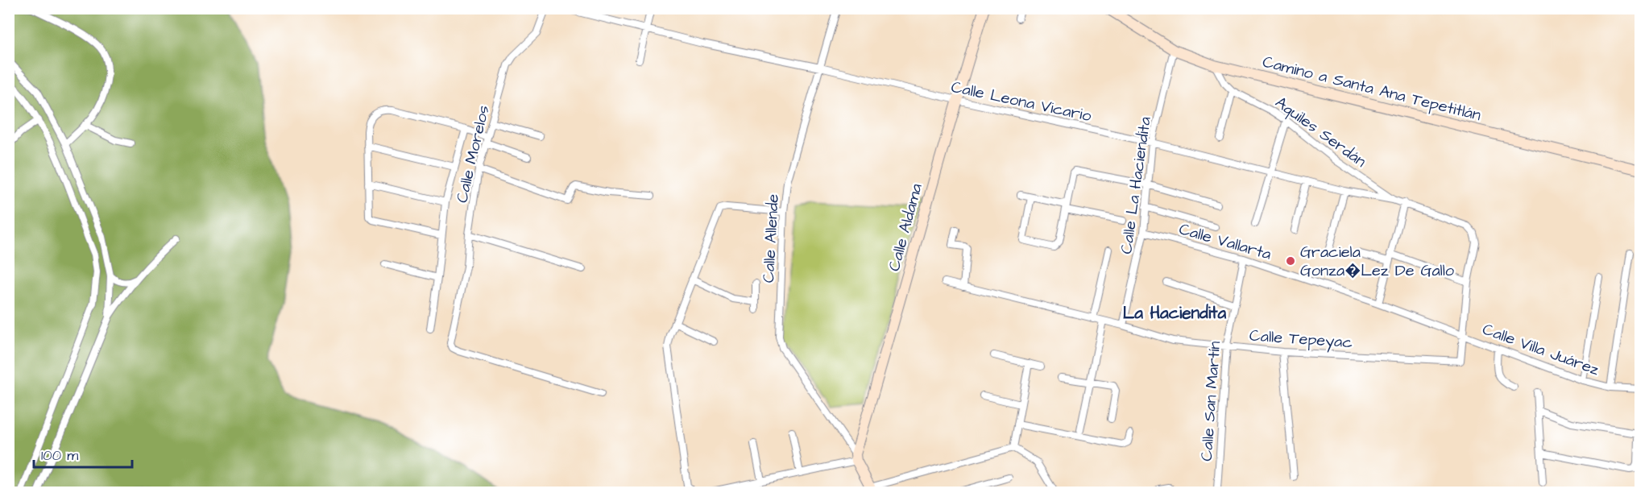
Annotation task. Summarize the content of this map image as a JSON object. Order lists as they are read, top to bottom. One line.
{"streets":{"street":["Camino a Santa Ana Tepetitlán","Calle Leona Vicario","Aquiles Serdán","Calle Morelos","Calle La Haciendita","Calle Aldama","Calle Allende","Calle Vallarta","Calle Tepeyac","Calle Villa Juárez","Calle San Martín"]},"crossings":[["Camino a Santa Ana Tepetitlán","Aquiles Serdán"],["Camino a Santa Ana Tepetitlán","Calle La Haciendita"],["Calle Leona Vicario","Aquiles Serdán"],["Calle Leona Vicario","Calle La Haciendita"],["Calle Leona Vicario","Calle Aldama"],["Calle Leona Vicario","Calle Allende"],["Calle La Haciendita","Calle Vallarta"],["Calle La Haciendita","Calle Tepeyac"],["Calle Aldama","Calle Allende"],["Calle Vallarta","Calle Tepeyac"],["Calle Vallarta","Calle Villa Juárez"],["Calle Vallarta","Calle San Martín"],["Calle Tepeyac","Calle Villa Juárez"],["Calle Tepeyac","Calle San Martín"]],"districts":["La Haciendita"],"places":["Graciela Gonza�Lez De Gallo"],"scale_bar":"100 m"}
